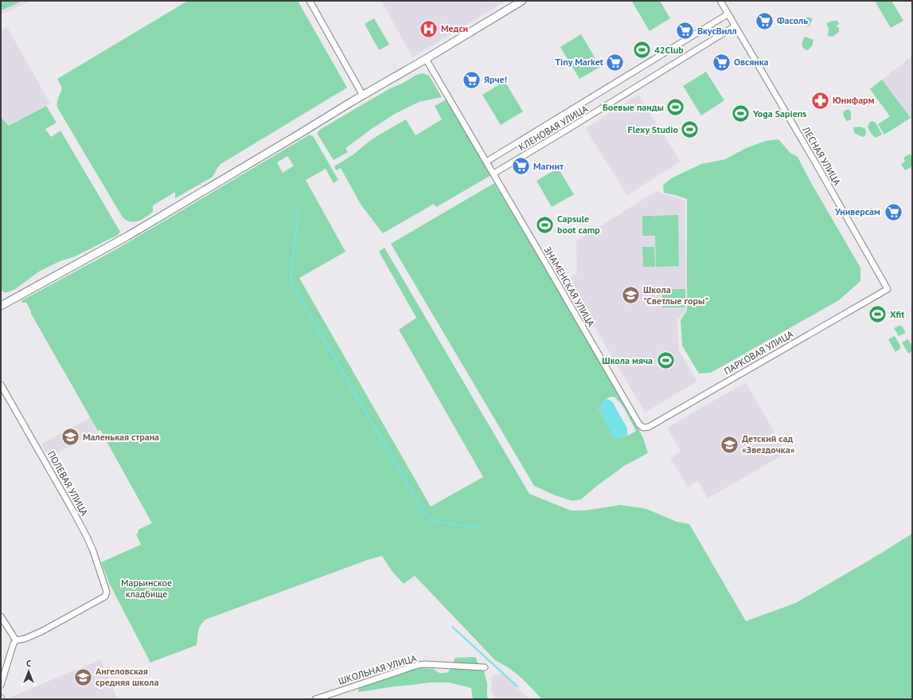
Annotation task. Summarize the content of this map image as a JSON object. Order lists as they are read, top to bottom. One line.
{"streets":{"street":["КЛЕНОВАЯ УЛИЦА","ЛЕСНАЯ УЛИЦА","ЗНАМЕНСКАЯ УЛИЦА","ПАРКОВАЯ УЛИЦА","ПОЛЕВАЯ УЛИЦА","ШКОЛЬНАЯ УЛИЦА"]},"crossings":[["КЛЕНОВАЯ УЛИЦА","ЛЕСНАЯ УЛИЦА"],["КЛЕНОВАЯ УЛИЦА","ЗНАМЕНСКАЯ УЛИЦА"],["ЛЕСНАЯ УЛИЦА","ПАРКОВАЯ УЛИЦА"],["ЗНАМЕНСКАЯ УЛИЦА","ПАРКОВАЯ УЛИЦА"]],"parks":["Марьинское кладбище"],"places":{"supermarket":["Фасоль","ВкусВилл","Tiny Market","Овсянка","Ярче!","Магнит","Универсам"],"hospital":["Медси"],"sports":["42Club","Боевые панды","Yoga Sapiens","Flexy Studio","Capsule boot camp","Xfit","Школа мяча"],"pharmacy":["Юнифарм"],"school or university":["Школа \"Светлые горы\"","Маленькая страна","Детский сад «Звездочка»","Ангеловская средняя школа"]},"north":"top"}
